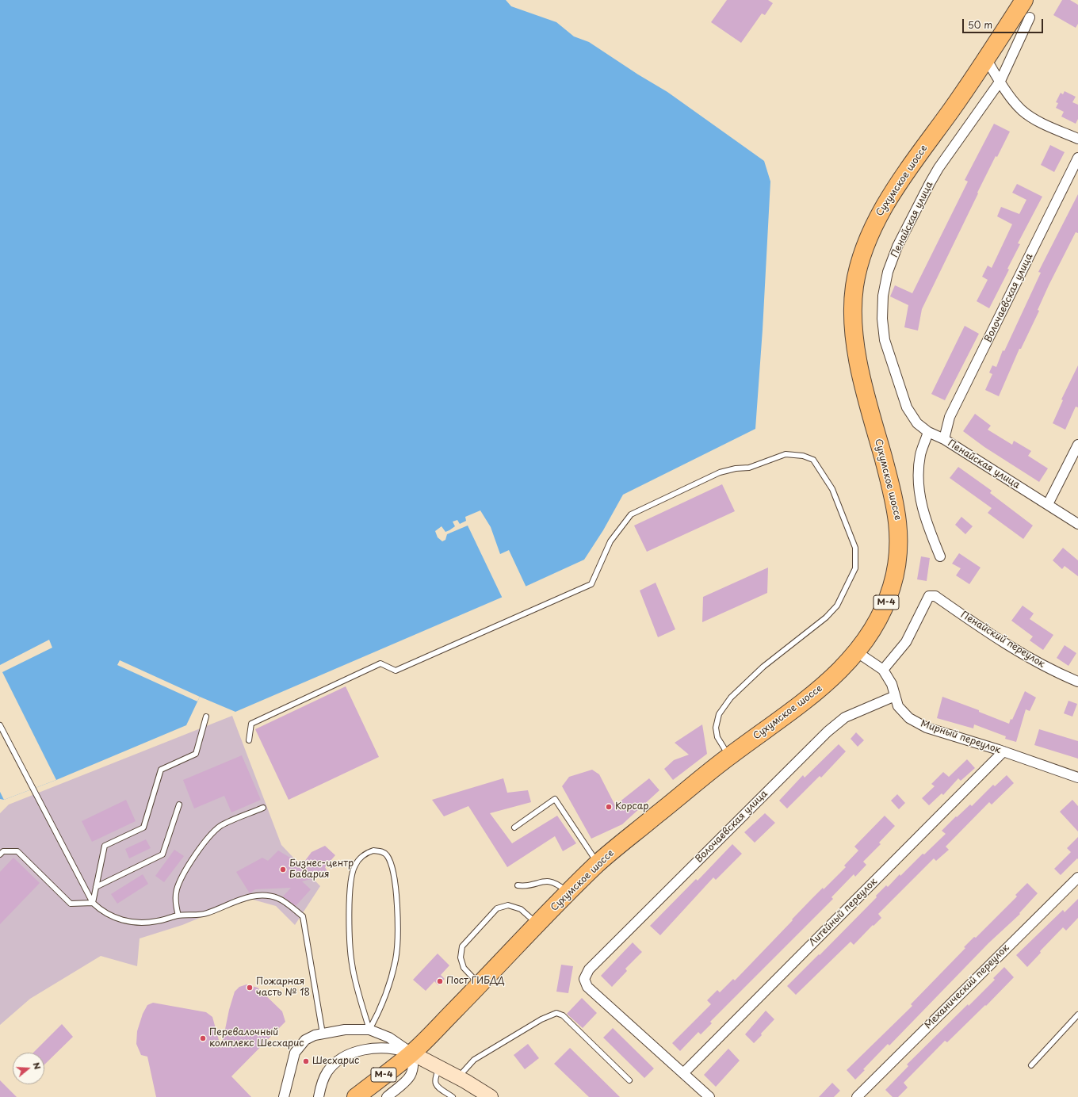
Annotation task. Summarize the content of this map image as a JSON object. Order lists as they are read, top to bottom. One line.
{"streets":{"highway":["Сухумское шоссе","М-4"],"street":["Пенайская улица","Волочаевская улица","Пенайский переулок","Мирный переулок","Литейный переулок","Механический переулок"]},"crossings":[["Сухумское шоссе","Мирный переулок"],["Пенайская улица","Волочаевская улица"],["Волочаевская улица","Мирный переулок"],["Волочаевская улица","Литейный переулок"],["Пенайский переулок","Мирный переулок"],["Мирный переулок","Литейный переулок"]],"places":["Корсар","Бизнес-центр Бавария","Пост ГИБДД","Пожарная часть № 18","Перевалочный комплекс Шесхарис","Шесхарис"],"scale_bar":"50 m","north":"right"}
